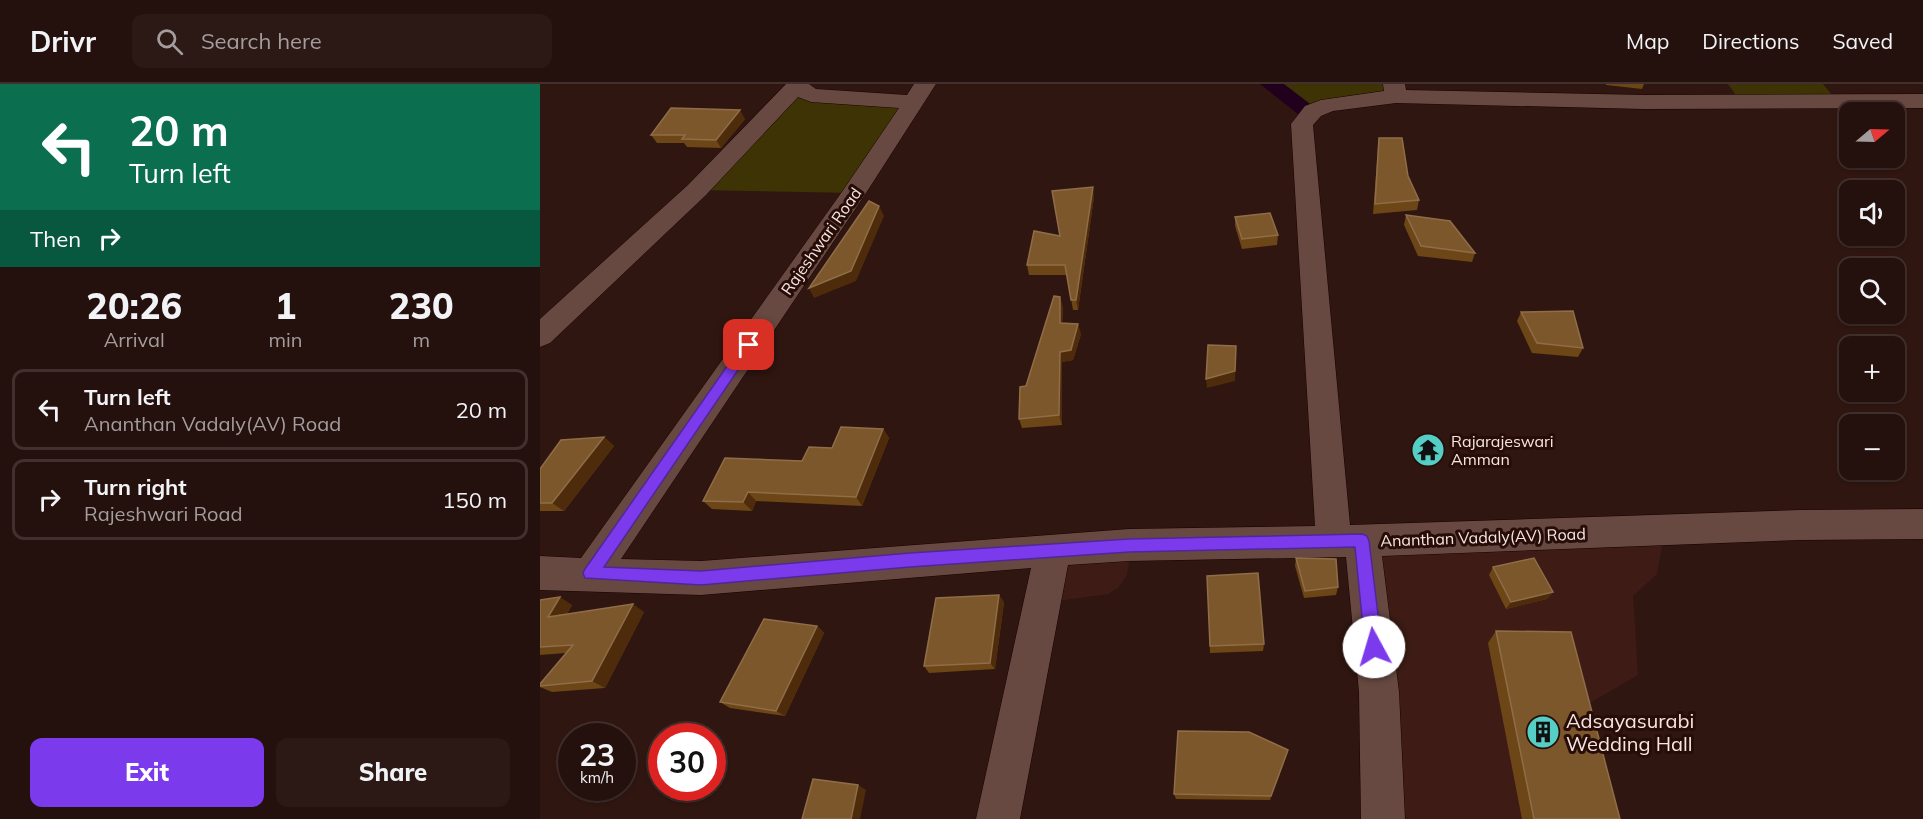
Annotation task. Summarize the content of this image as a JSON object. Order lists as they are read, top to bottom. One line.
{"streets":{"street":["Rajeshwari Road","Ananthan Vadaly(AV) Road"]},"crossings":[["Rajeshwari Road","Ananthan Vadaly(AV) Road"]],"places":{"temple":["Rajarajeswari Amman"],"building":["Adsayasurabi Wedding Hall"]},"north":"right","page":{"header":"Drivr","search":"Search here","nav":["Map","Directions","Saved"],"turn":["20 m","Turn left"],"map_buttons":["+","−"],"then":"Then","eta":["20:26","Arrival","1","min","230","m"],"list":[{"name":"Turn left","note":"Ananthan Vadaly(AV) Road","value":"20 m"},{"name":"Turn right","note":"Rajeshwari Road","value":"150 m"}],"speed":"23 km/h","limit":"30","buttons":["Exit","Share"]}}
